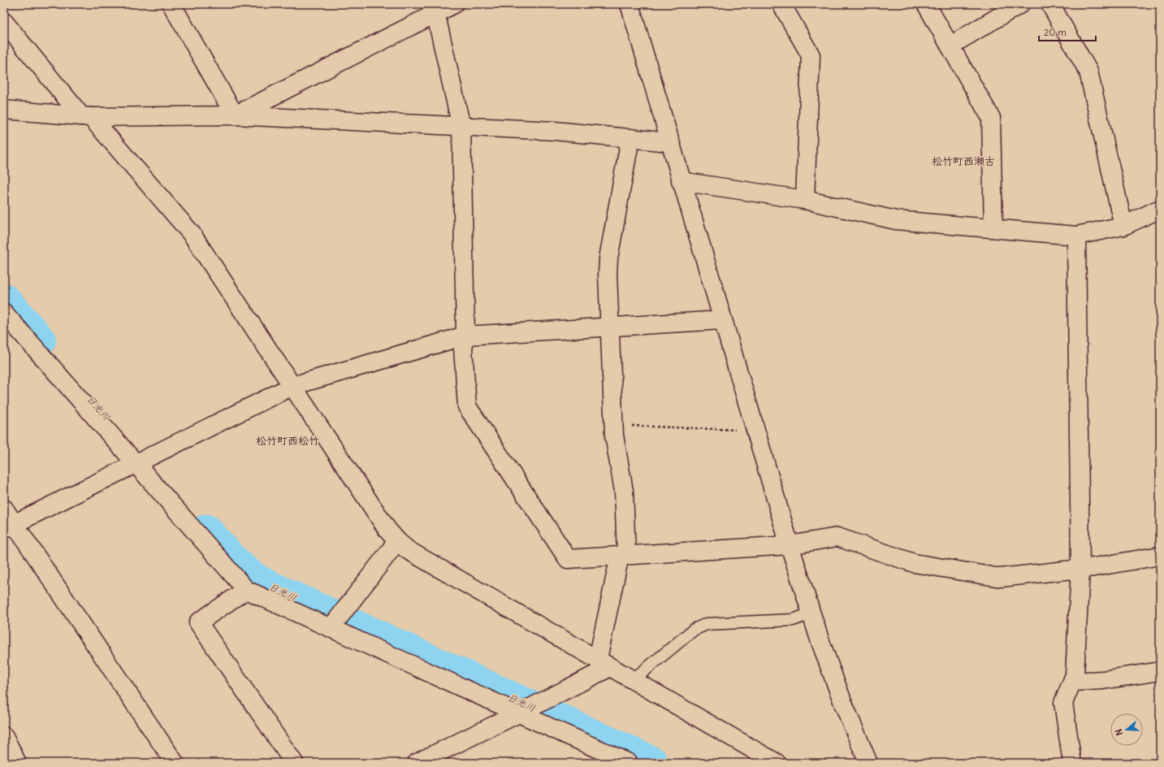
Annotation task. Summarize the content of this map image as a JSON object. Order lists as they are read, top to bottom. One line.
{"districts":["松竹町西瀬古","松竹町西松竹"],"water":["日光川"],"scale_bar":"20 m","north":"left"}
